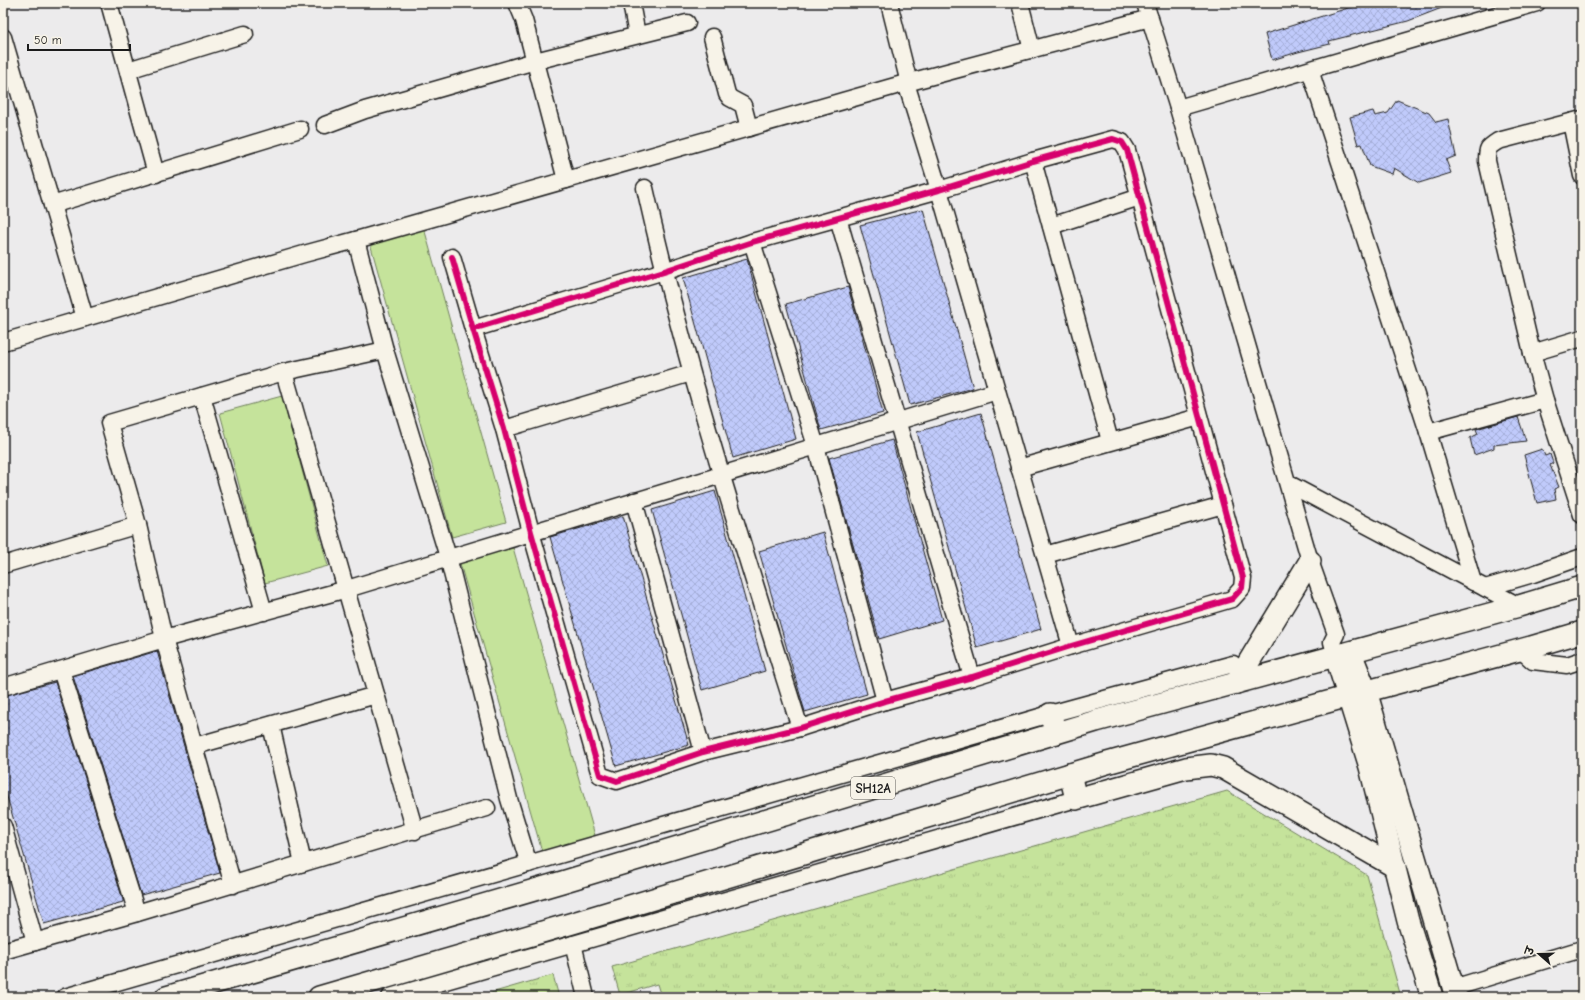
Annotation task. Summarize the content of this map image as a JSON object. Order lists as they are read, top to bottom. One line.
{"streets":{"main road":["SH12A"]},"scale_bar":"50 m","north":"left"}
